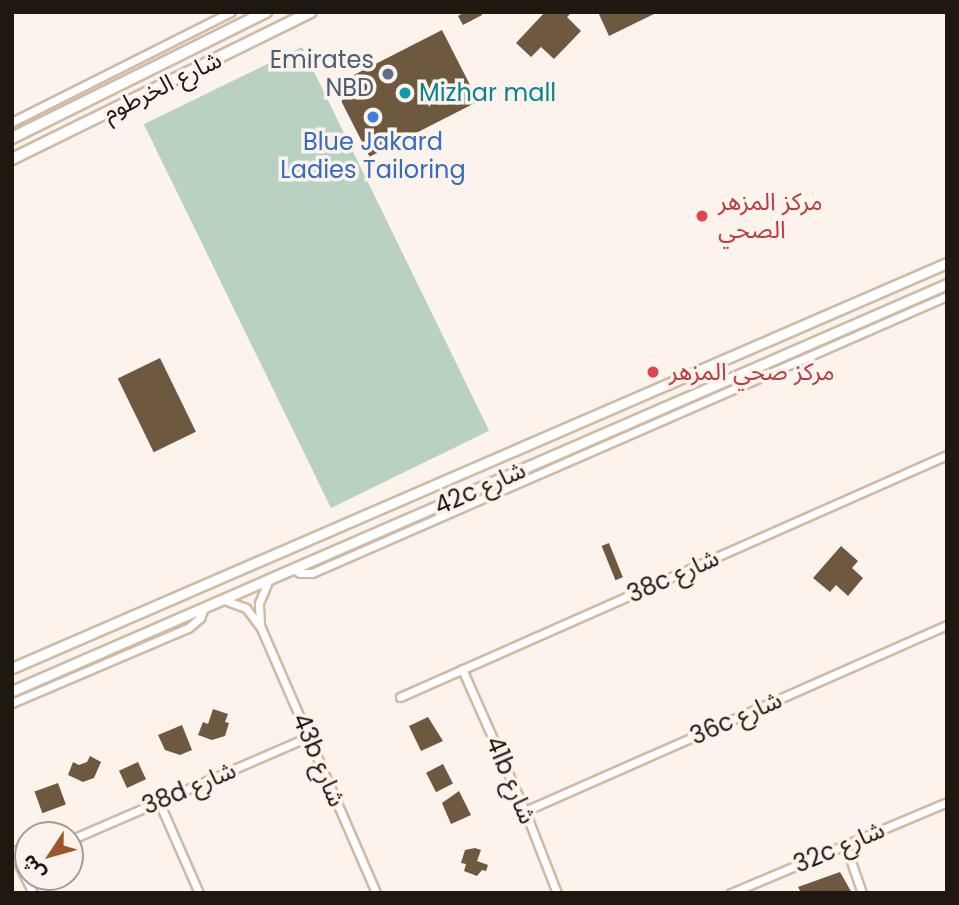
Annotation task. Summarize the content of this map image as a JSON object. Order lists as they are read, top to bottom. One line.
{"streets":{"main road":["شارع الخرطوم"],"street":["42c شارع","38c شارع","36c شارع","43b شارع","41b شارع","38d شارع","32c شارع"]},"crossings":[["42c شارع","43b شارع"],["38c شارع","41b شارع"],["36c شارع","41b شارع"],["43b شارع","38d شارع"]],"places":["Emirates NBD","Mizhar mall","Blue Jakard Ladies Tailoring","مركز المزهر الصحي","مركز صحي المزهر"],"north":"bottom left"}
